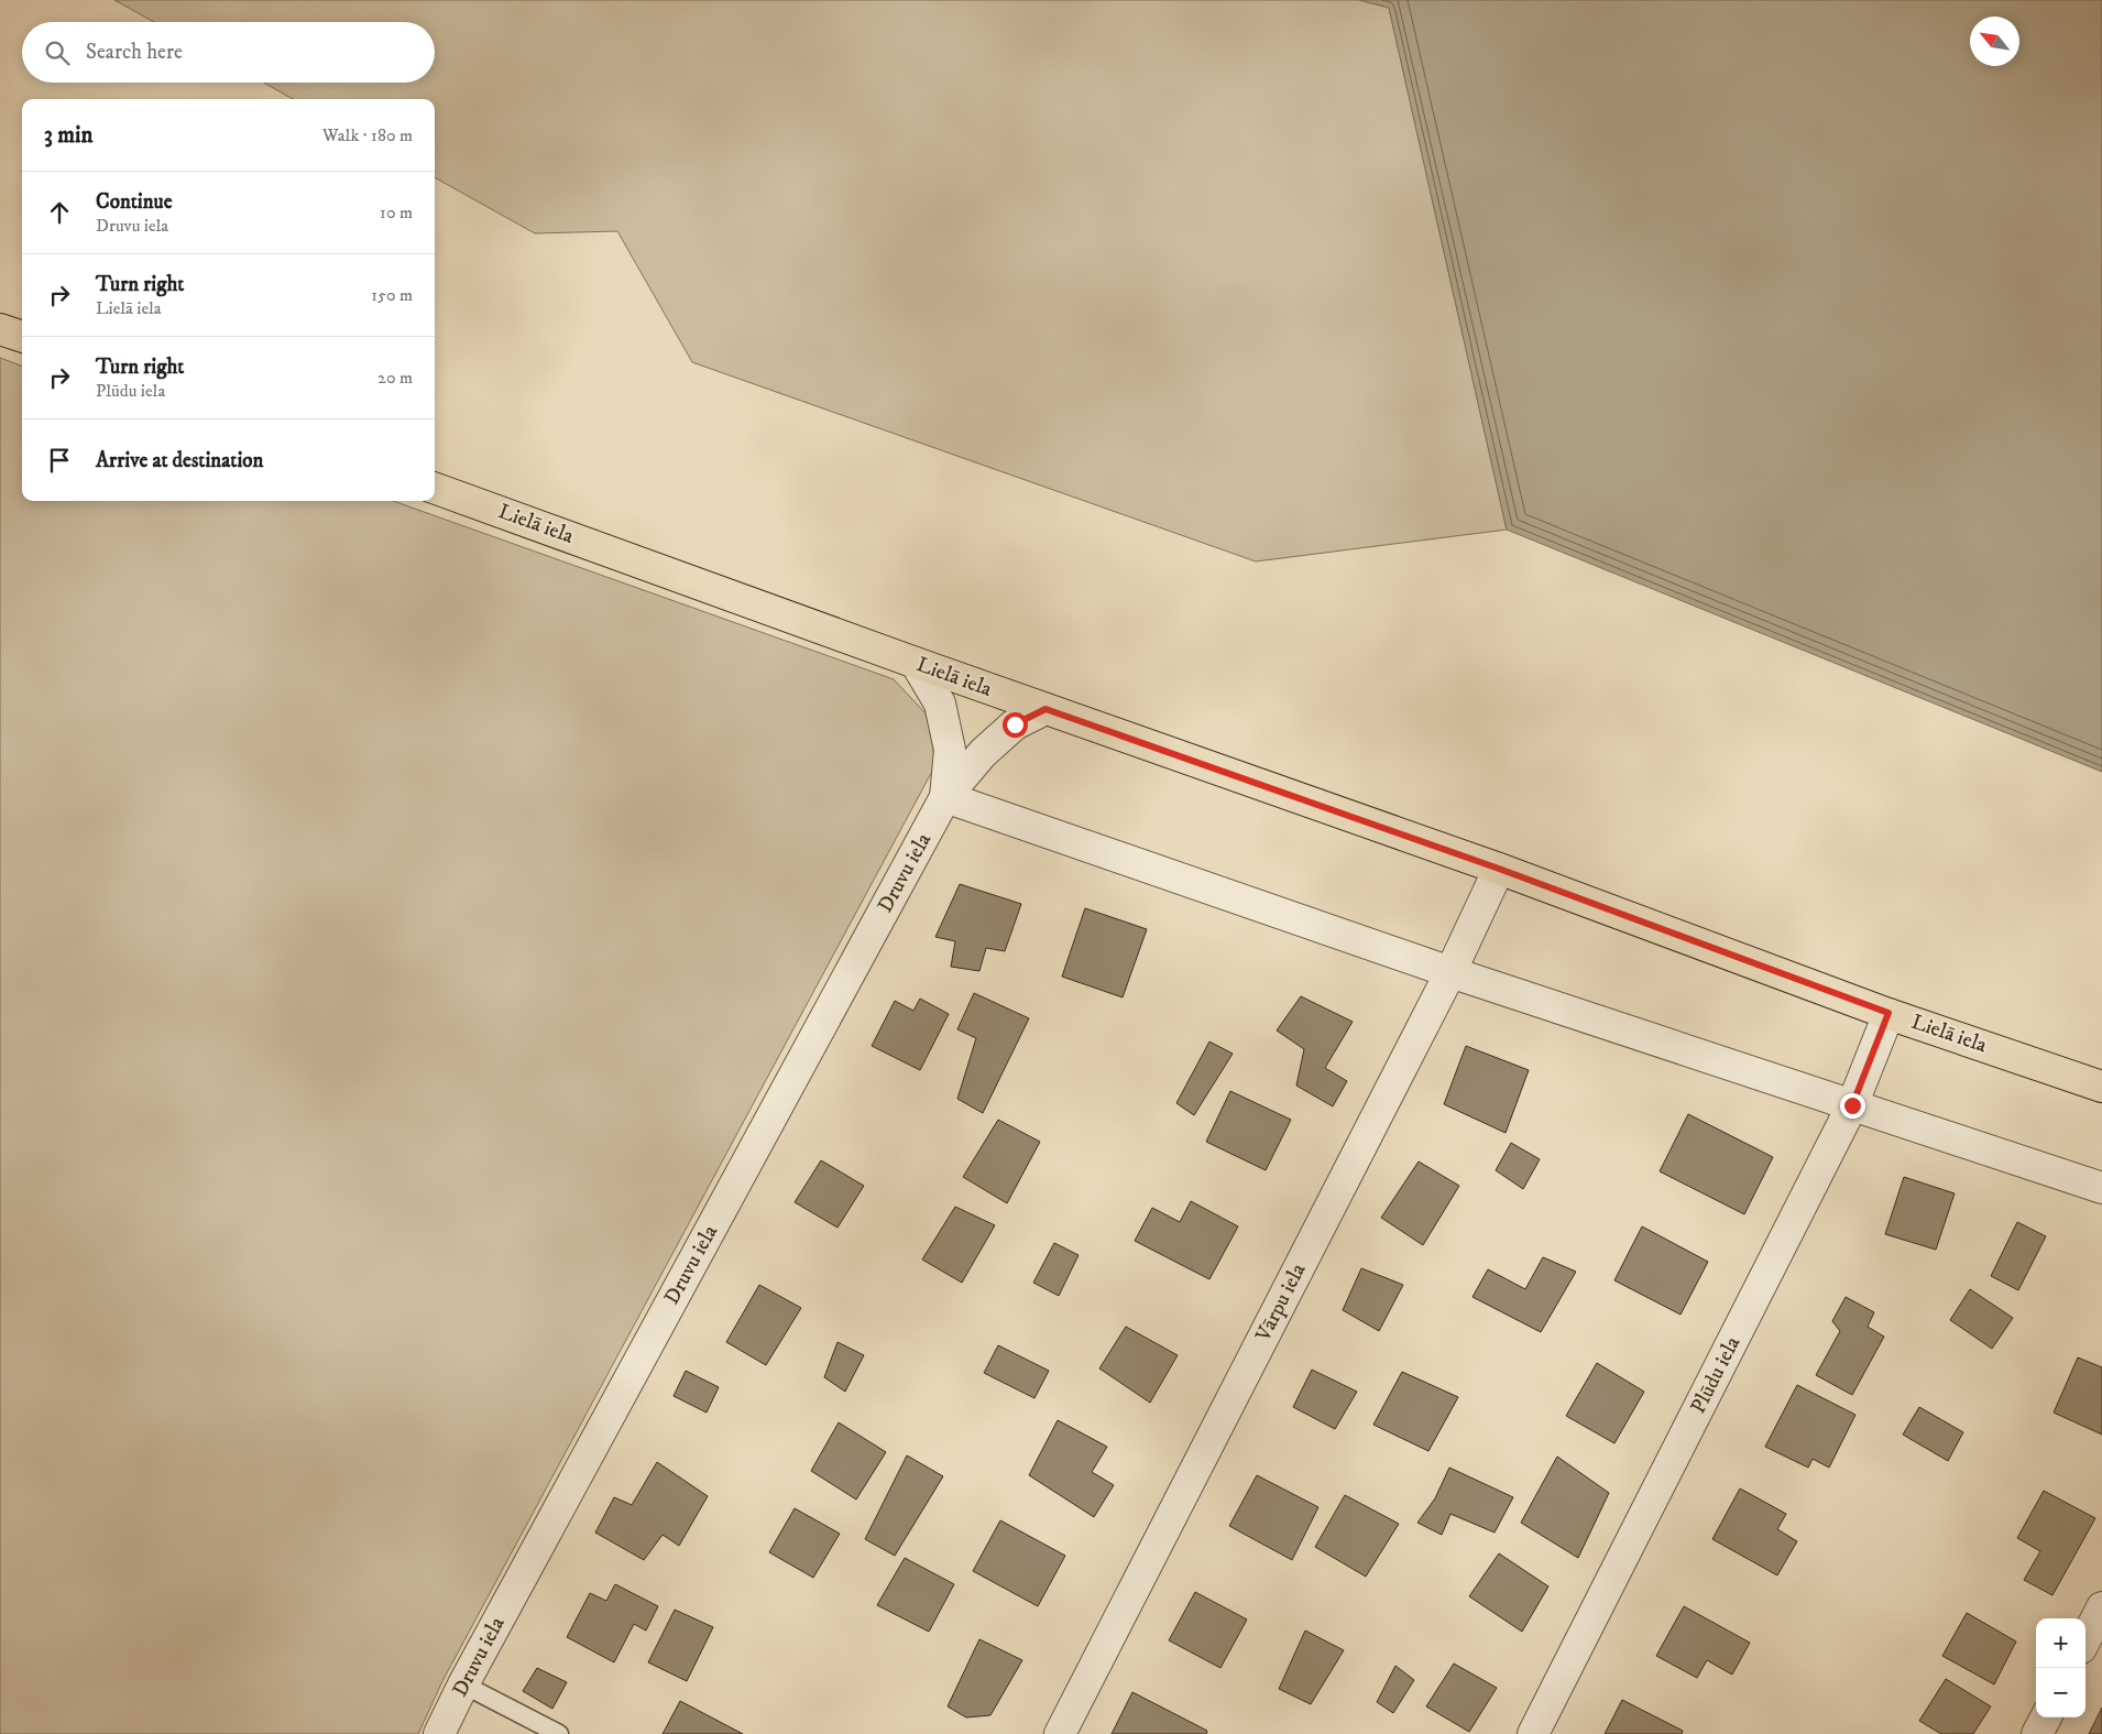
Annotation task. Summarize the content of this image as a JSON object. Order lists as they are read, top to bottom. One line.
{"streets":{"main road":["Lielā iela"],"street":["Druvu iela","Vārpu iela","Plūdu iela"]},"crossings":[["Lielā iela","Druvu iela"],["Lielā iela","Vārpu iela"],["Lielā iela","Plūdu iela"]],"north":"top left","page":{"search":"Search here","heading":["3 min","Walk · 180 m"],"list":[["Continue","Druvu iela","10 m"],["Turn right","Lielā iela","150 m"],["Turn right","Plūdu iela","20 m"],"Arrive at destination"],"map_buttons":["+","−"]}}
